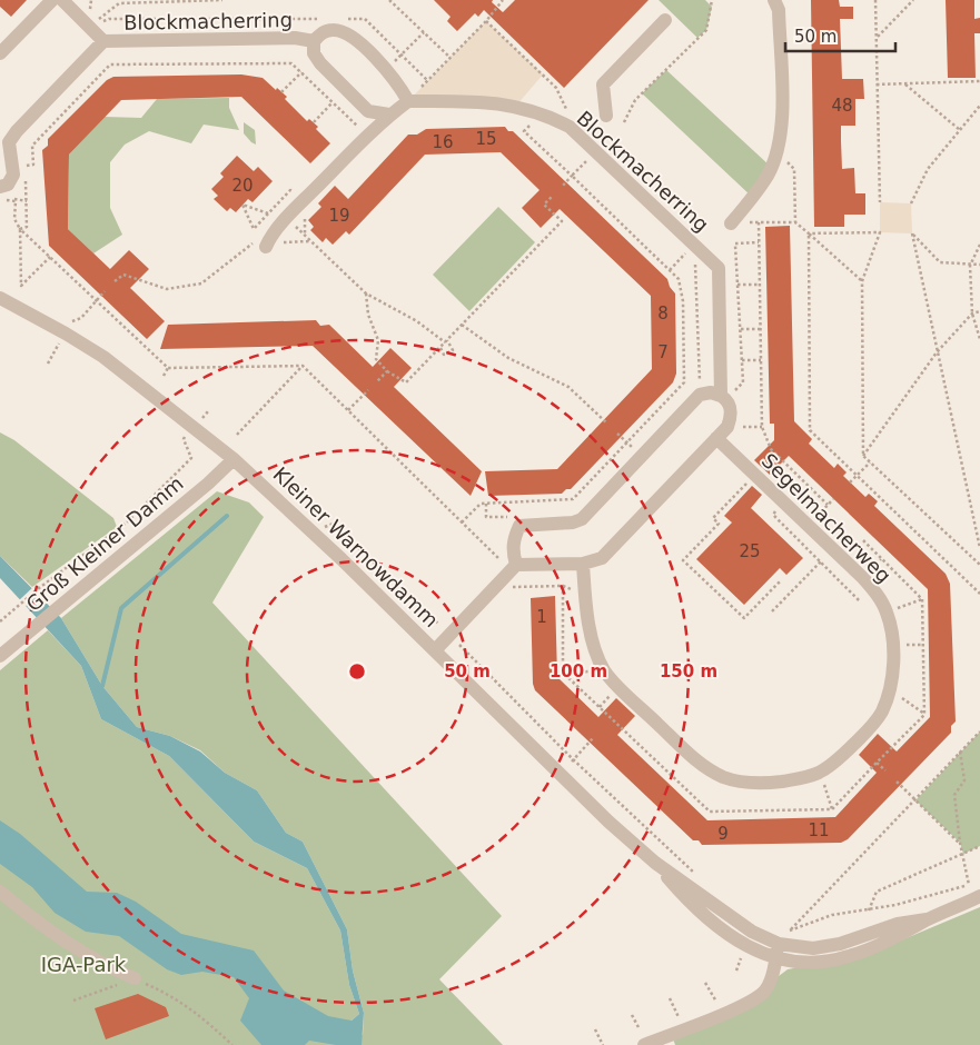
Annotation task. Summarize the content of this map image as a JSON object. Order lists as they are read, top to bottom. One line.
{"streets":{"street":["Blockmacherring","Segelmacherweg","Groß Kleiner Damm","Kleiner Warnowdamm"]},"crossings":[["Groß Kleiner Damm","Kleiner Warnowdamm"]],"parks":["IGA-Park"],"house_numbers":["48","15","16","20","19","8","7","25","1","11","9"],"scale_bar":"50 m","rings":["50 m","100 m","150 m"]}
